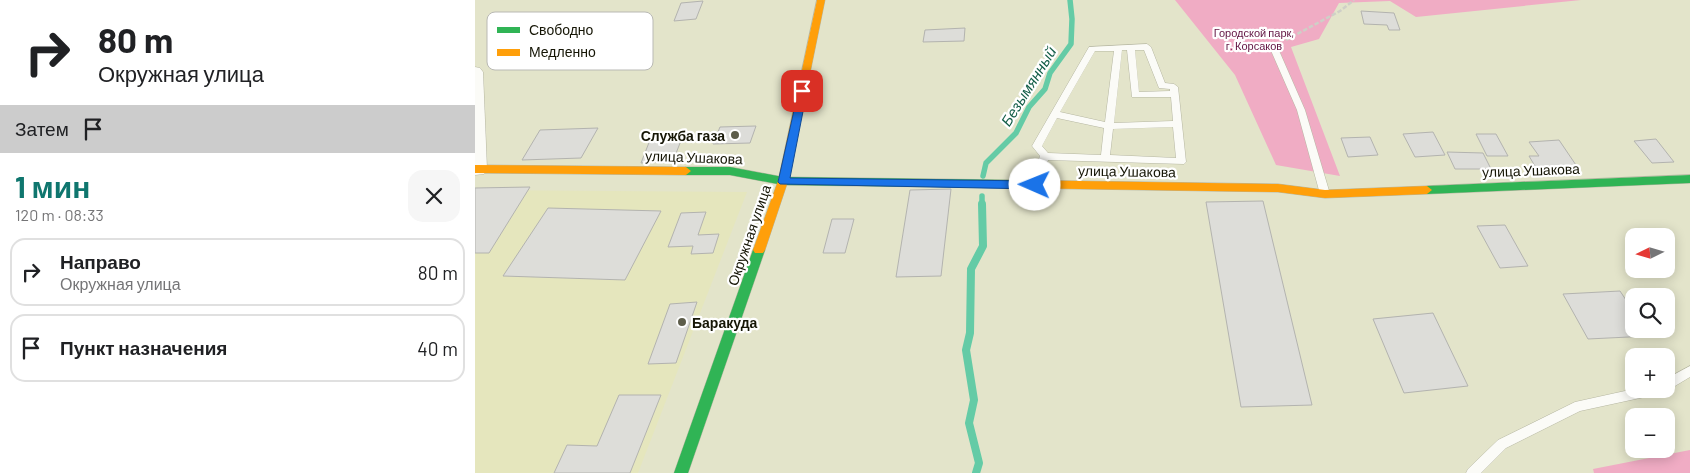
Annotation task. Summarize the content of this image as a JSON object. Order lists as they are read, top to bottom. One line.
{"streets":{"street":["улица Ушакова","Окружная улица"]},"crossings":[["улица Ушакова","Окружная улица"]],"water":["Безымянный"],"parks":["Городской парк, г. Корсаков"],"places":["Служба газа","Баракуда"],"legend":["Свободно","Медленно"],"north":"left","page":{"turn":["80 m","Окружная улица"],"then":"Затем","heading":["1 мин","120 m · 08:33"],"map_buttons":["+","−"],"list":[{"name":"Направо","note":"Окружная улица","value":"80 m"},{"name":"Пункт назначения","value":"40 m"}]}}
